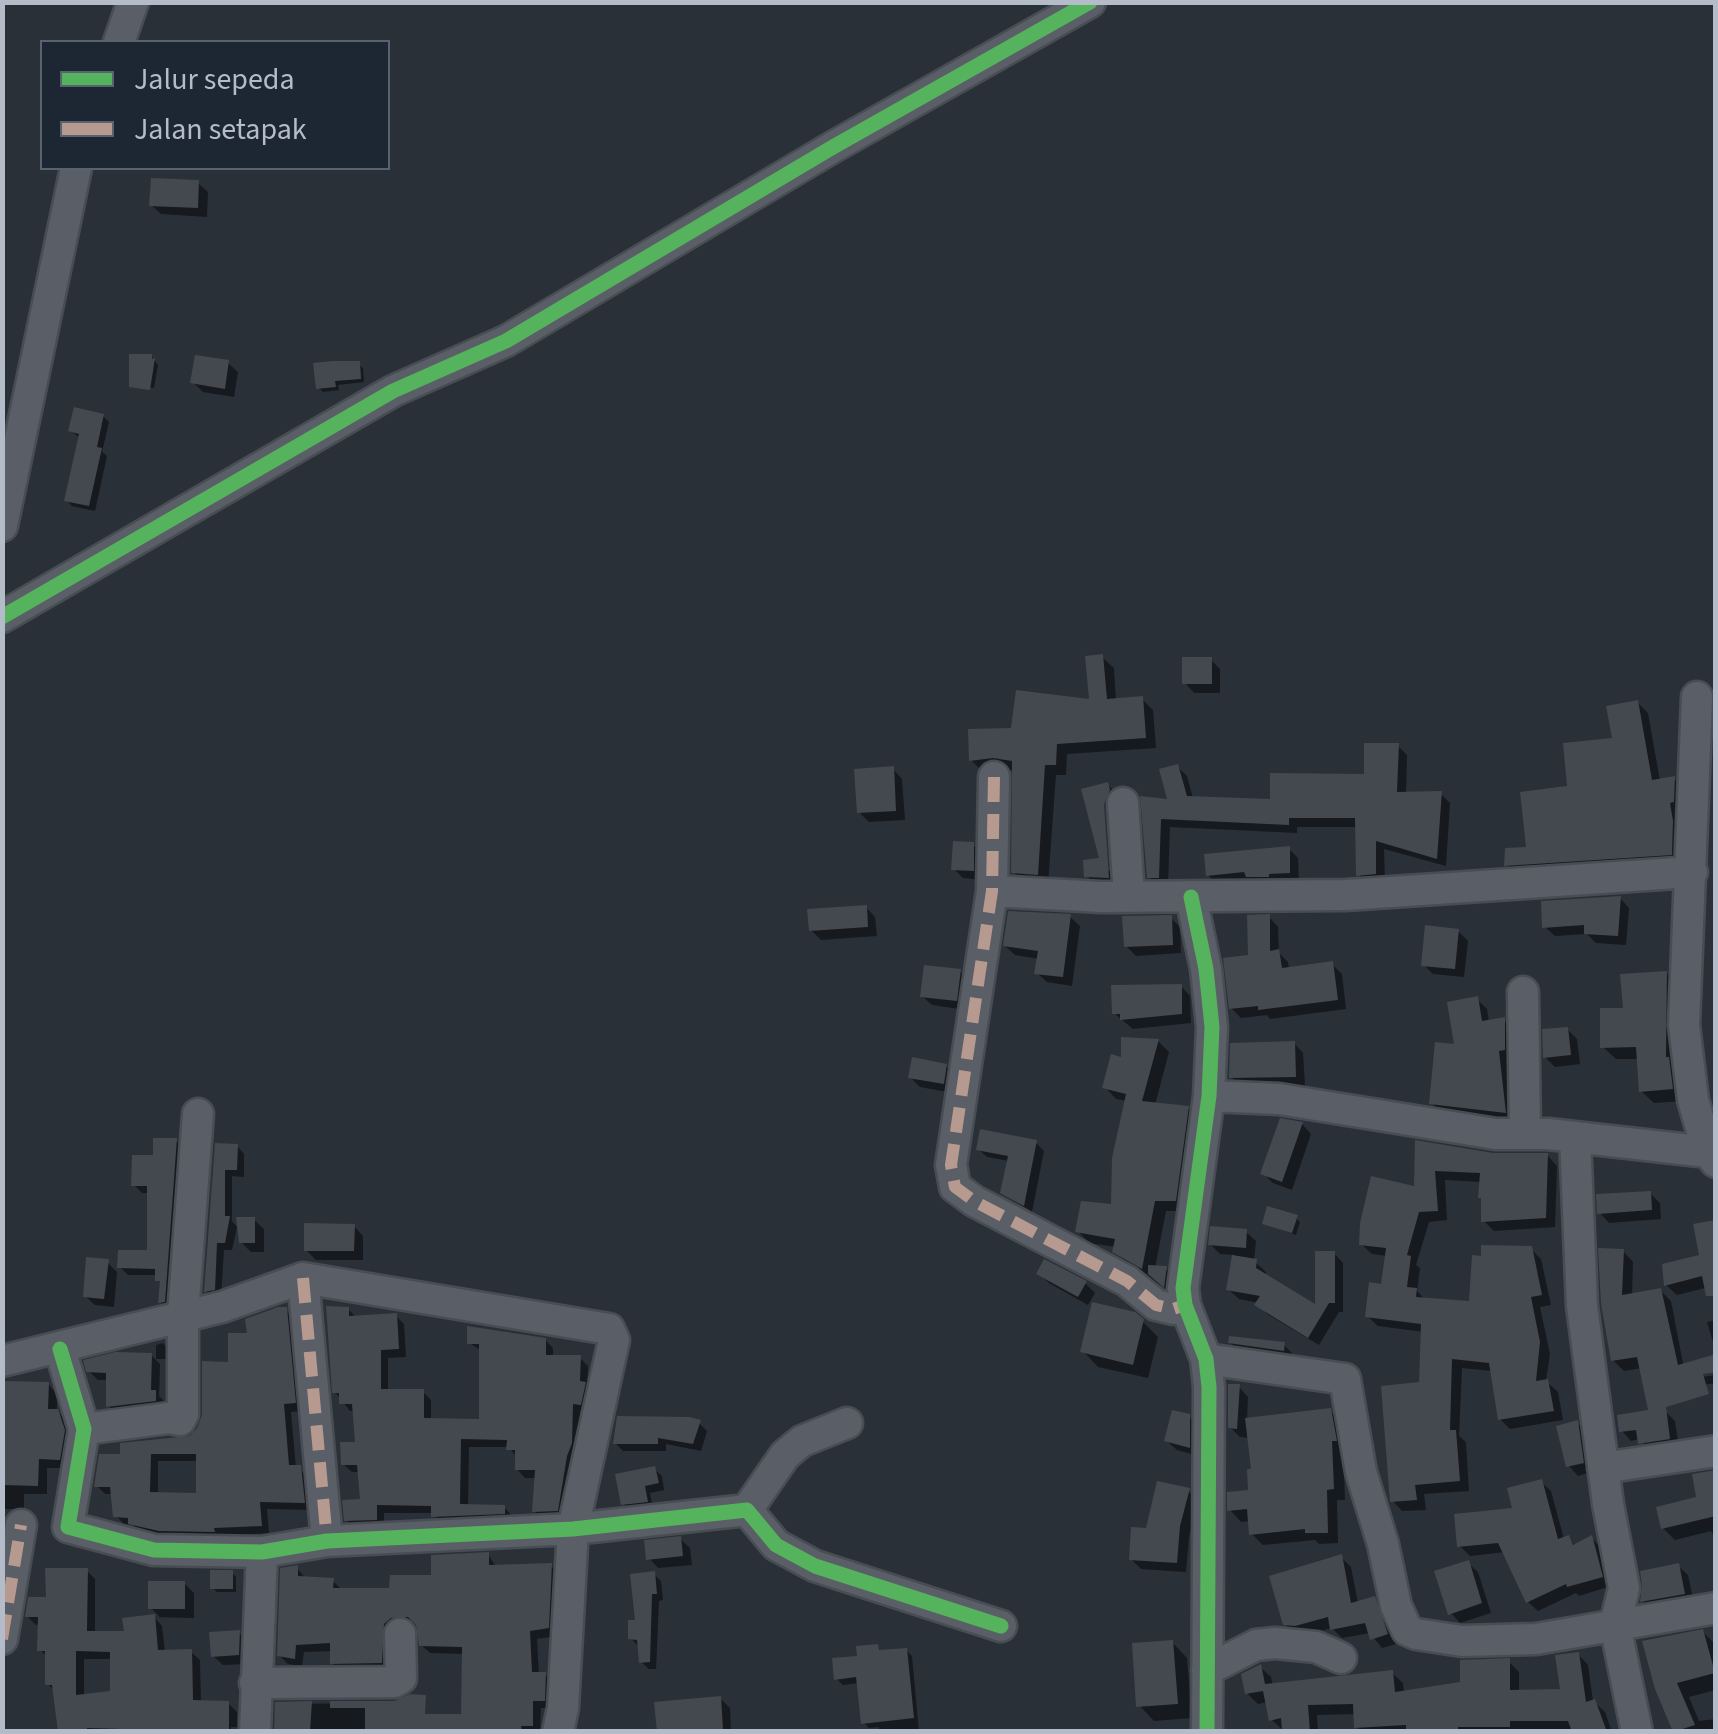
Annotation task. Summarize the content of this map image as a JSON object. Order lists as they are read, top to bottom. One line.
{"legend":["Jalur sepeda","Jalan setapak"]}
